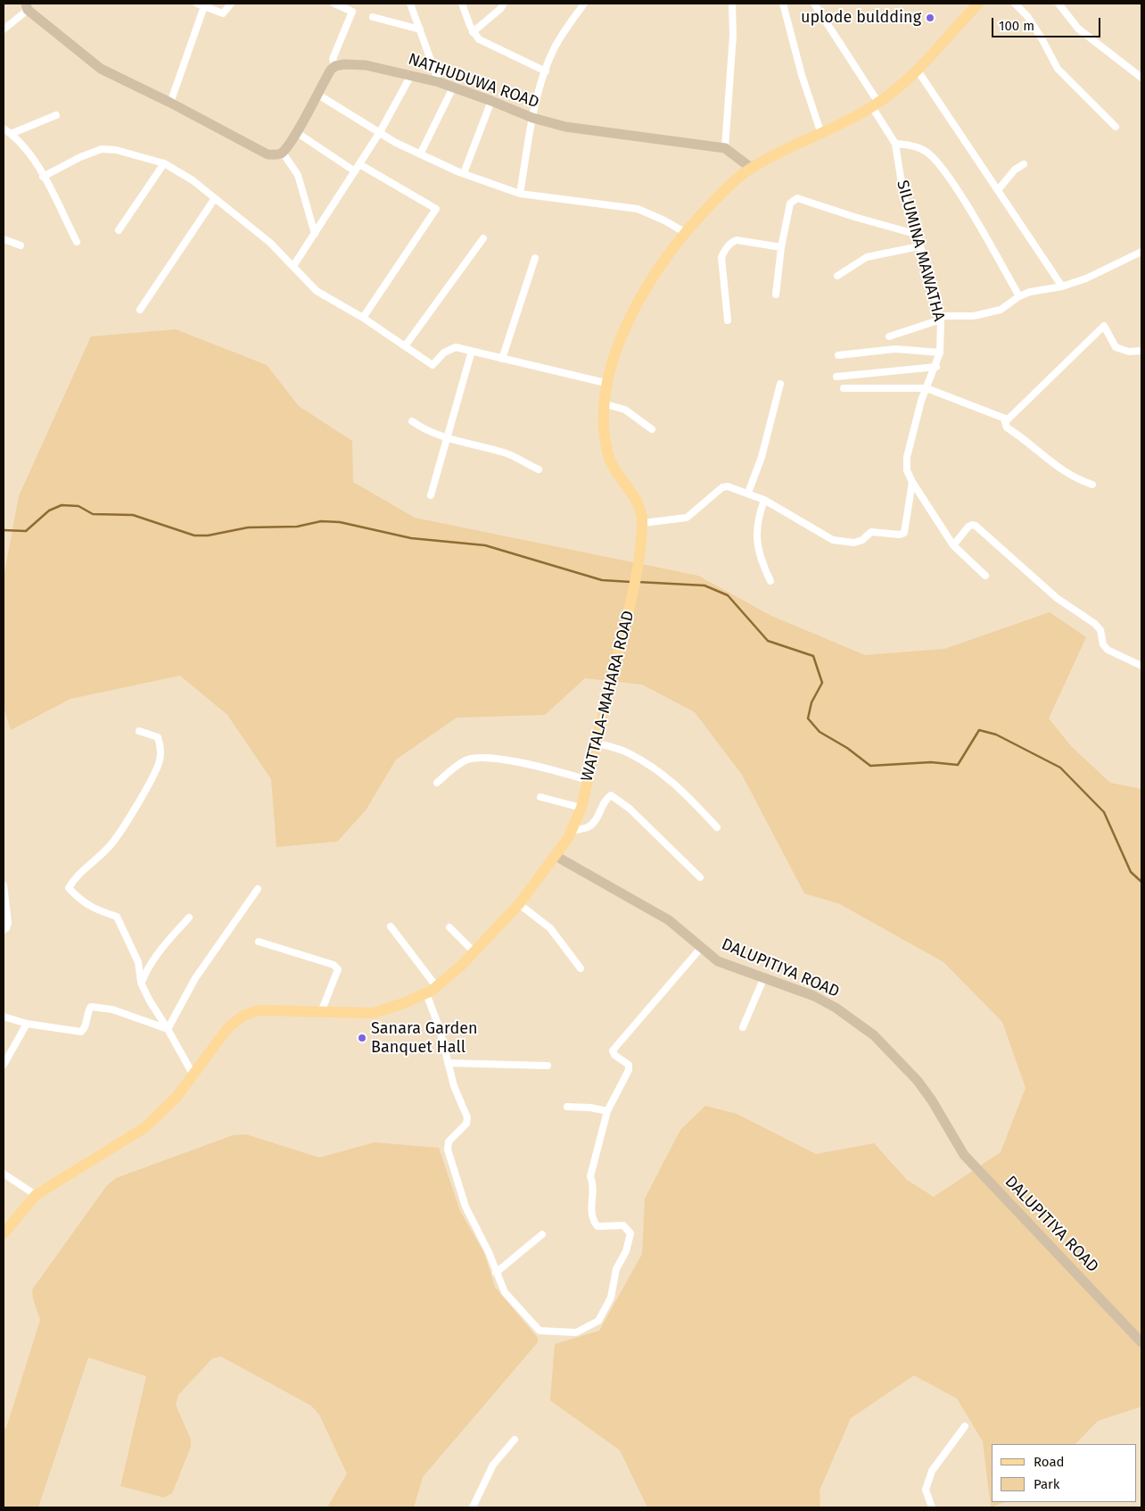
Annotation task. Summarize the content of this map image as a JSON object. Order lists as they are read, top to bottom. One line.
{"streets":{"main road":["WATTALA-MAHARA ROAD"],"street":["NATHUDUWA ROAD","SILUMINA MAWATHA","DALUPITIYA ROAD"]},"crossings":[["NATHUDUWA ROAD","WATTALA-MAHARA ROAD"],["SILUMINA MAWATHA","WATTALA-MAHARA ROAD"],["WATTALA-MAHARA ROAD","DALUPITIYA ROAD"]],"places":["uplode buldding","Sanara Garden Banquet Hall"],"legend":["Road","Park"],"scale_bar":"100 m"}
